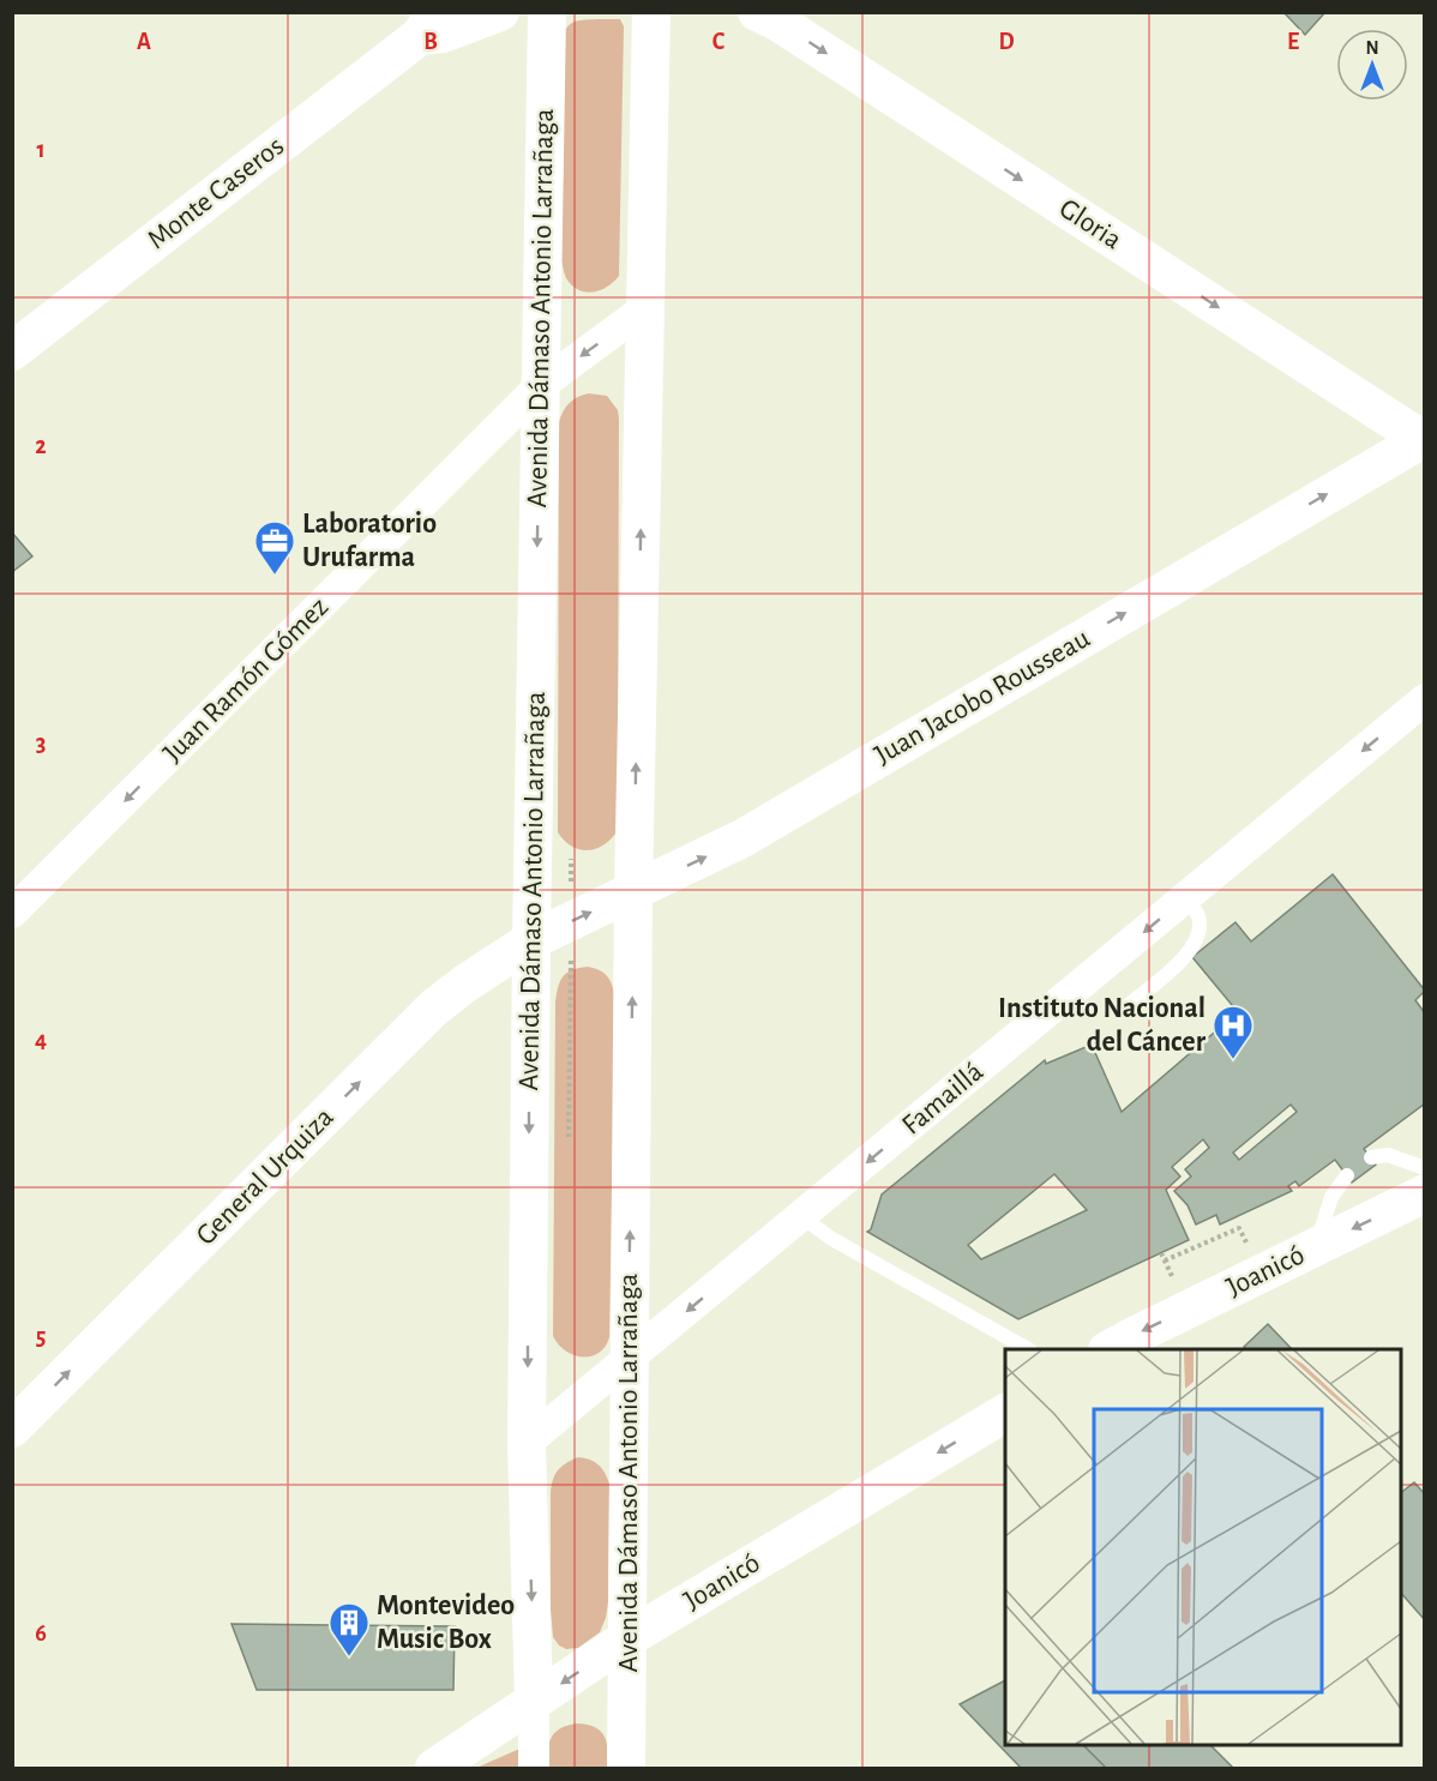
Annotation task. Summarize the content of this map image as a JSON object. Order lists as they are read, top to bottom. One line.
{"streets":{"street":["Monte Caseros","Gloria","Avenida Dámaso Antonio Larrañaga","Juan Ramón Gómez","Juan Jacobo Rousseau","Famaillá","General Urquiza","Joanicó"]},"crossings":[["Gloria","Juan Jacobo Rousseau"],["Avenida Dámaso Antonio Larrañaga","Juan Ramón Gómez"],["Avenida Dámaso Antonio Larrañaga","Juan Jacobo Rousseau"],["Avenida Dámaso Antonio Larrañaga","Famaillá"],["Avenida Dámaso Antonio Larrañaga","General Urquiza"],["Avenida Dámaso Antonio Larrañaga","Joanicó"],["Juan Jacobo Rousseau","General Urquiza"]],"one_way":["Gloria","Juan Ramón Gómez","Juan Jacobo Rousseau","Famaillá","General Urquiza","Joanicó"],"places":{"office":["Laboratorio Urufarma"],"hospital":["Instituto Nacional del Cáncer"],"building":["Montevideo Music Box"]},"north":"top","grid":{"columns":["A","B","C","D","E"],"rows":["1","2","3","4","5","6"]}}
